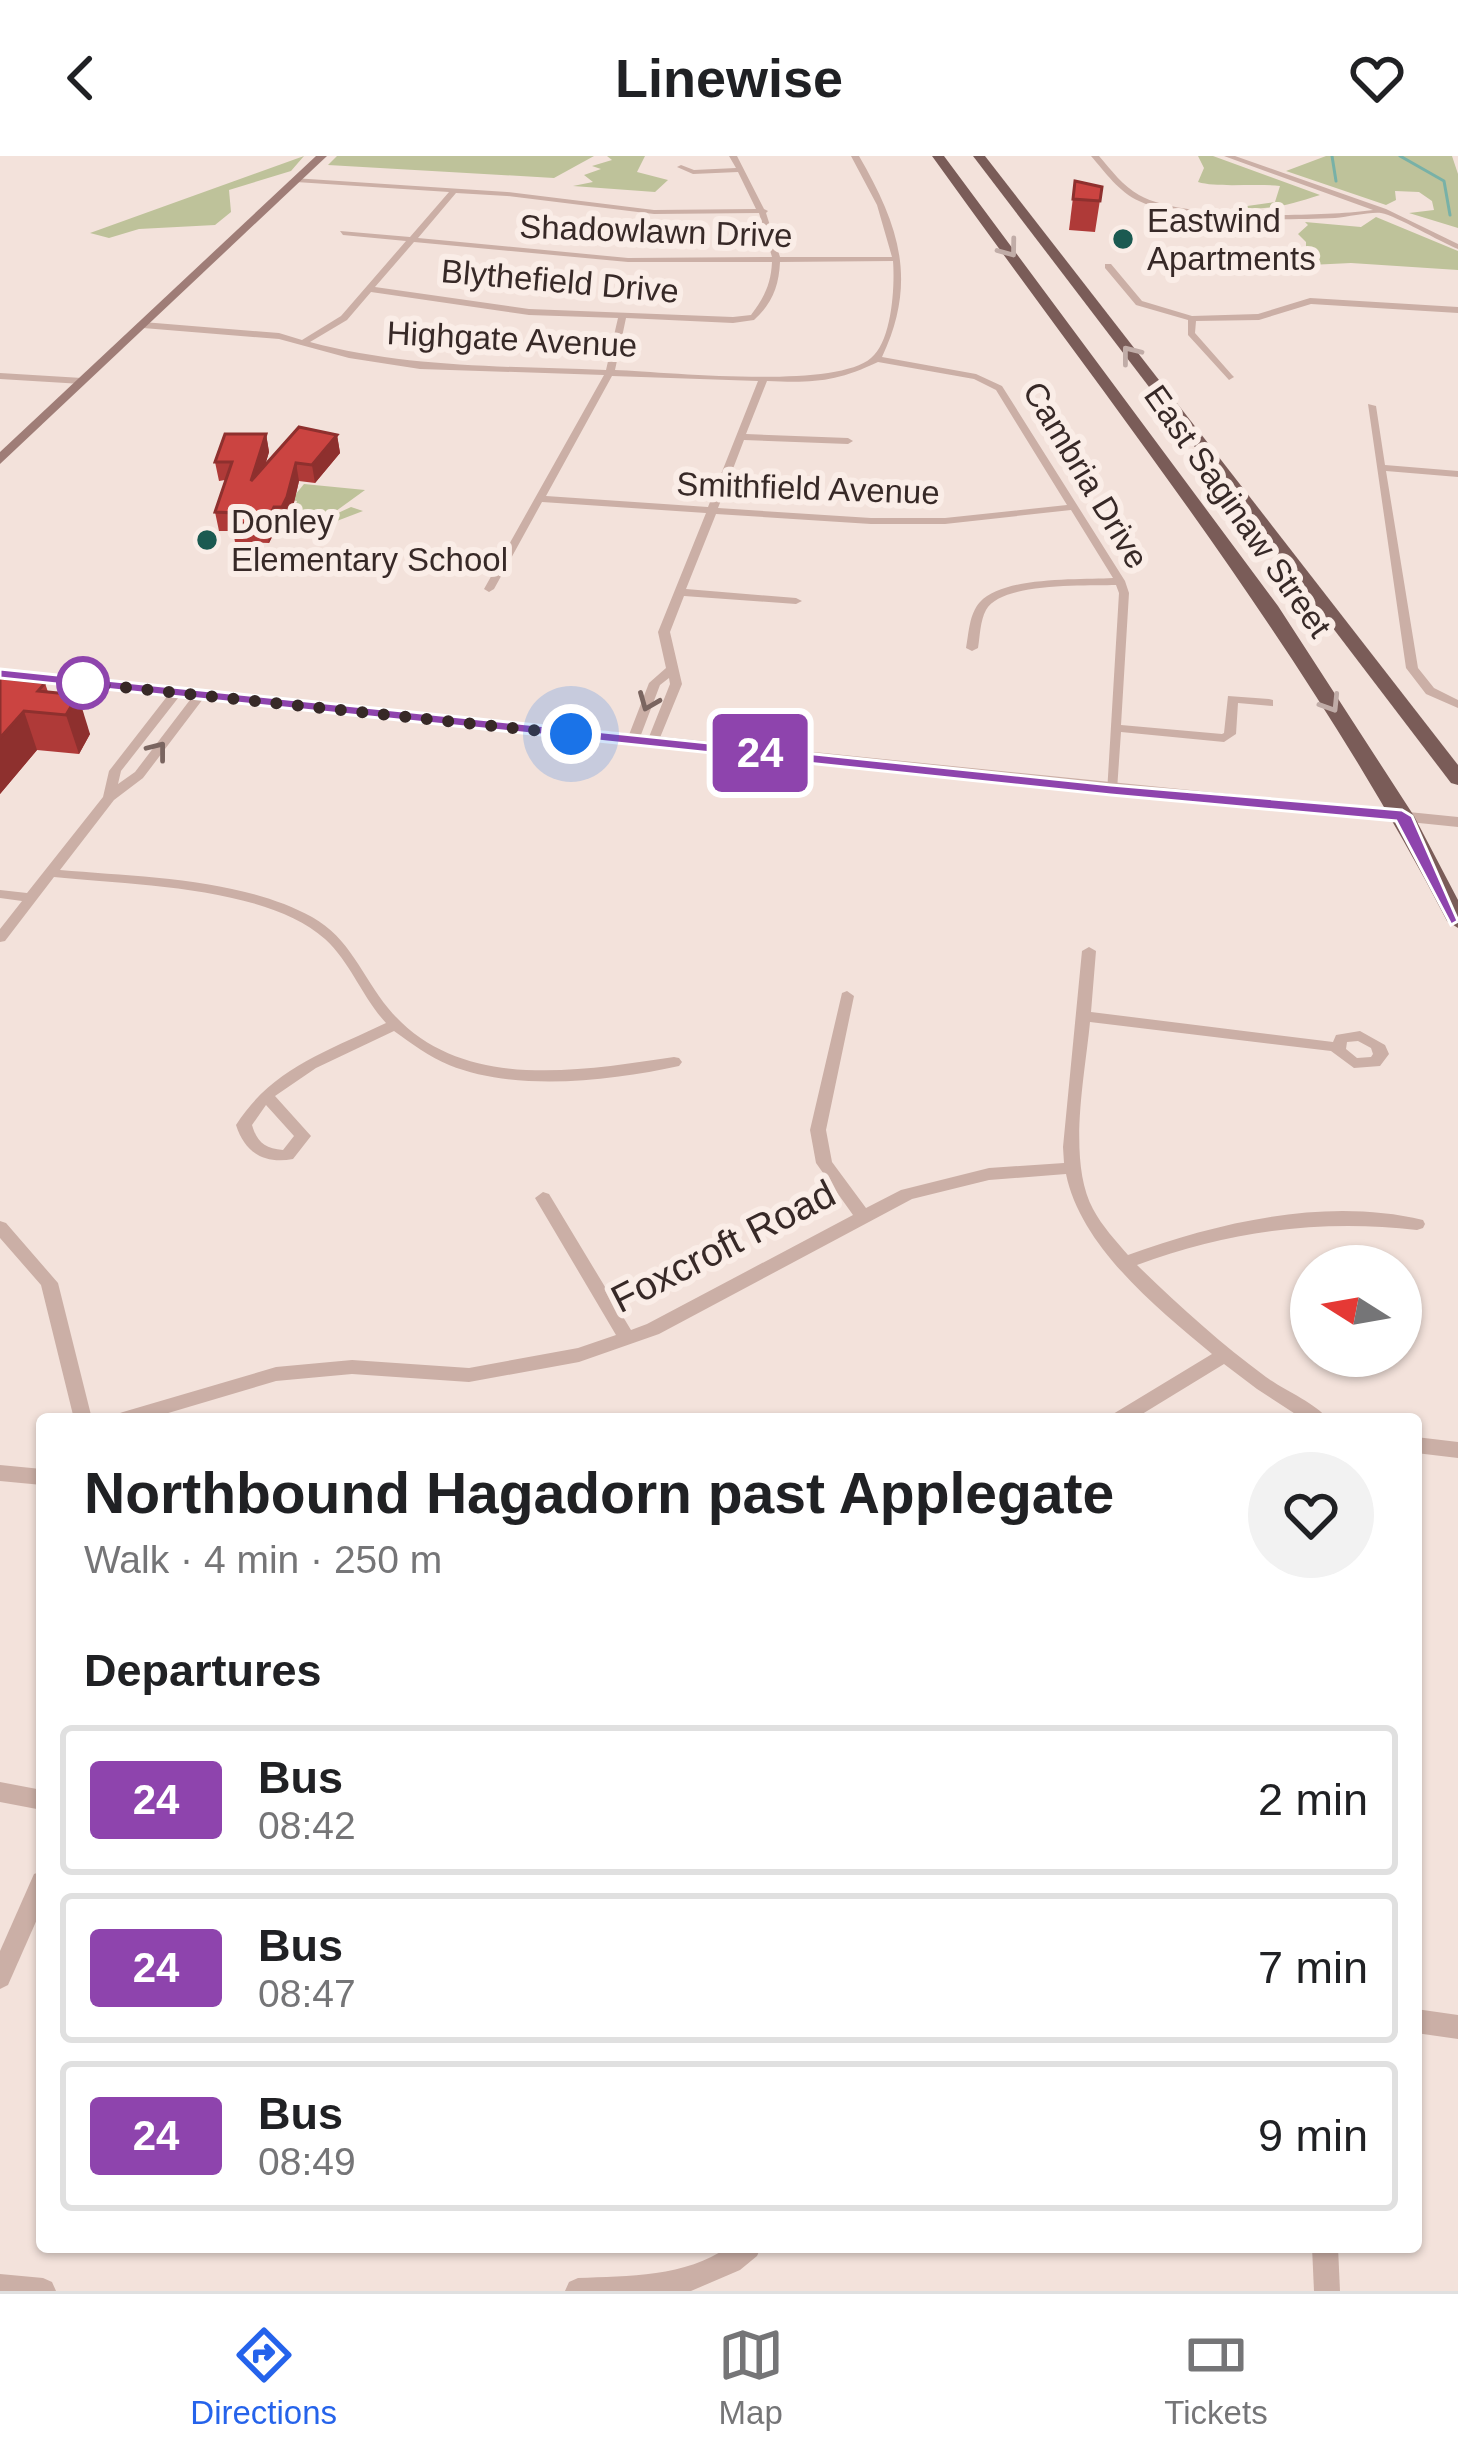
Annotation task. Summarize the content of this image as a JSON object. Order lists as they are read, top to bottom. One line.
{"streets":{"main road":["East Saginaw Street"],"street":["Shadowlawn Drive","Blythefield Drive","Highgate Avenue","Cambria Drive","Smithfield Avenue","Foxcroft Road"]},"crossings":[["Shadowlawn Drive","Blythefield Drive"],["Highgate Avenue","Cambria Drive"],["Cambria Drive","Smithfield Avenue"]],"places":["Eastwind Apartments","Donley Elementary School"],"lines":["bus line 24"],"north":"left","page":{"header":"Linewise","on_map":"24","heading":[["Northbound Hagadorn past Applegate","Walk · 4 min · 250 m"],"Departures"],"list":[{"mark":"24","name":"Bus","note":"08:42","value":"2 min"},{"mark":"24","name":"Bus","note":"08:47","value":"7 min"},{"mark":"24","name":"Bus","note":"08:49","value":"9 min"}],"tabs":["Directions","Map","Tickets"]}}
